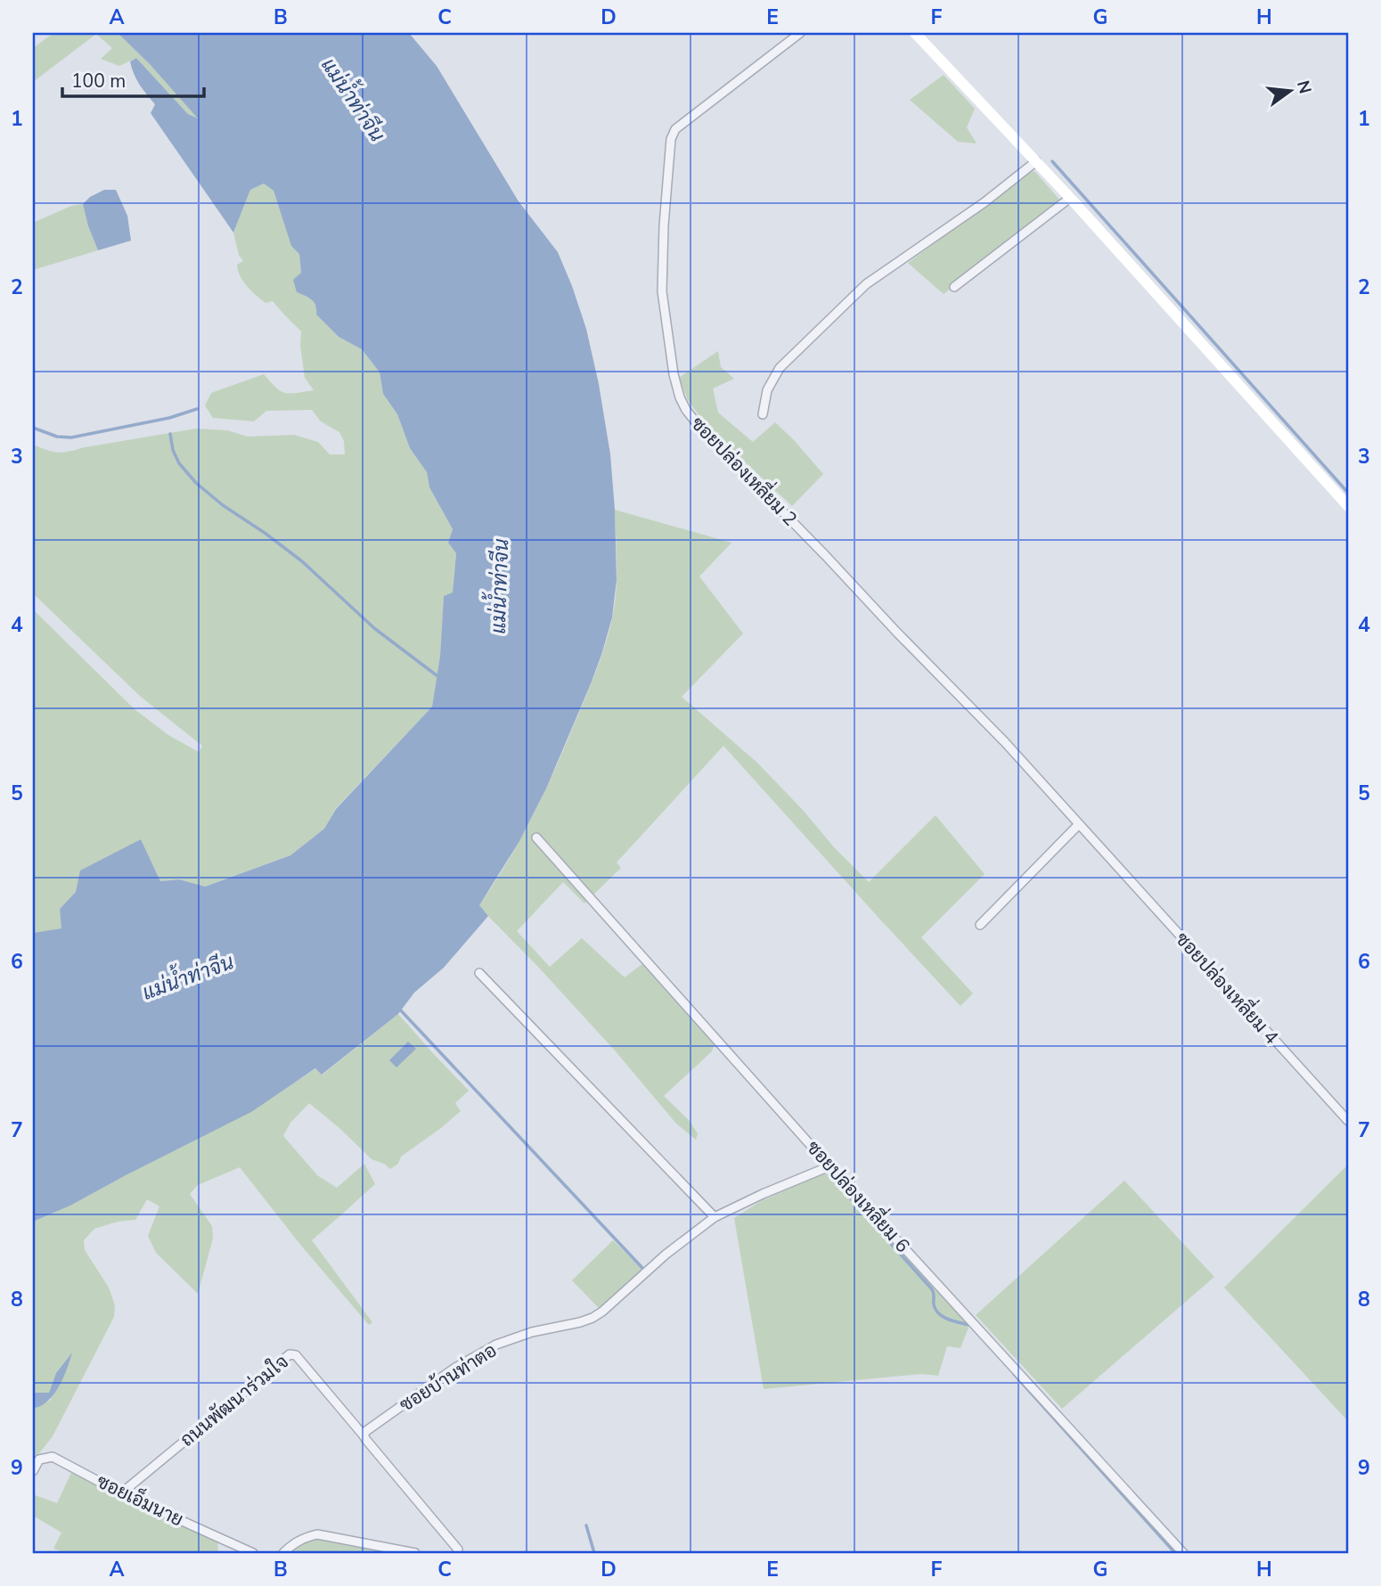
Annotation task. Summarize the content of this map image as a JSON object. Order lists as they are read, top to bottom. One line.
{"streets":{"street":["ซอยปล่องเหลี่ยม 2","ซอยปล่องเหลี่ยม 4","ซอยปล่องเหลี่ยม 6","ซอยบ้านท่าตอ","ถนนพัฒนาร่วมใจ","ซอยเอ็มนาย"]},"crossings":[["ซอยปล่องเหลี่ยม 2","ซอยปล่องเหลี่ยม 4"],["ซอยปล่องเหลี่ยม 6","ซอยบ้านท่าตอ"],["ซอยบ้านท่าตอ","ถนนพัฒนาร่วมใจ"],["ถนนพัฒนาร่วมใจ","ซอยเอ็มนาย"]],"water":["แม่น้ำท่าจีน"],"scale_bar":"100 m","north":"right","grid":{"columns":["A","B","C","D","E","F","G","H"],"rows":["1","2","3","4","5","6","7","8","9"]}}
